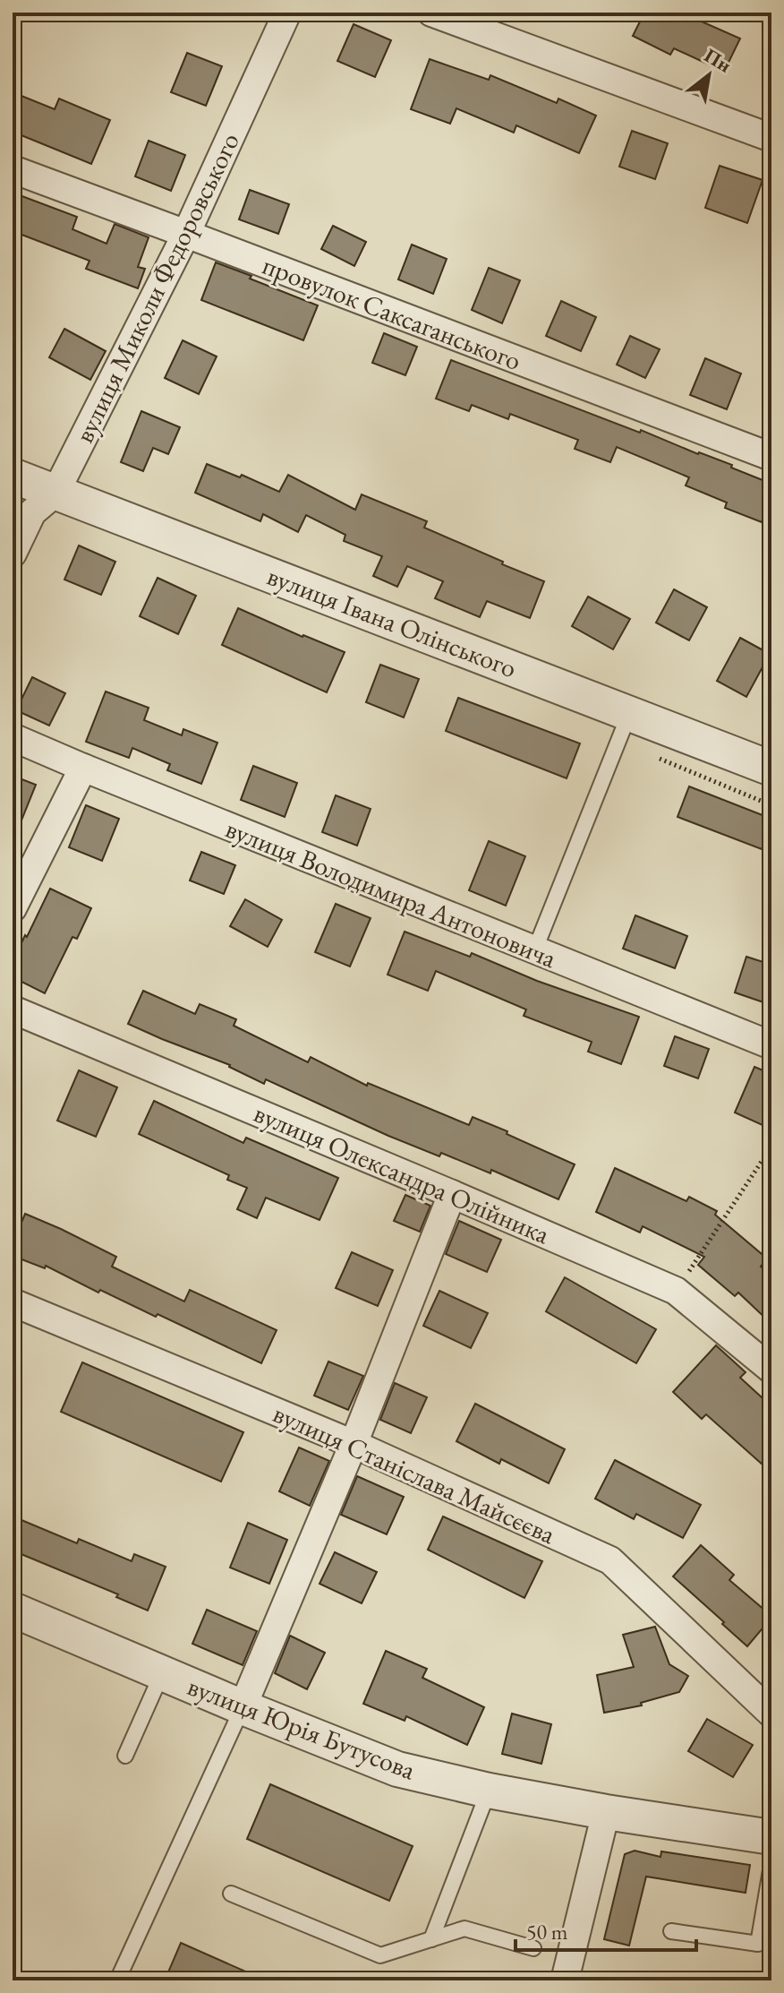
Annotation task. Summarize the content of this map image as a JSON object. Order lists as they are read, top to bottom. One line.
{"streets":{"street":["вулиця Миколи Федоровського","провулок Саксаганського","вулиця Івана Олінського","вулиця Володимира Антоновича","вулиця Олександра Олійника","вулиця Станіслава Майсєєва","вулиця Юрія Бутусова"]},"crossings":[["вулиця Миколи Федоровського","провулок Саксаганського"],["вулиця Миколи Федоровського","вулиця Івана Олінського"]],"scale_bar":"50 m","north":"top right"}
